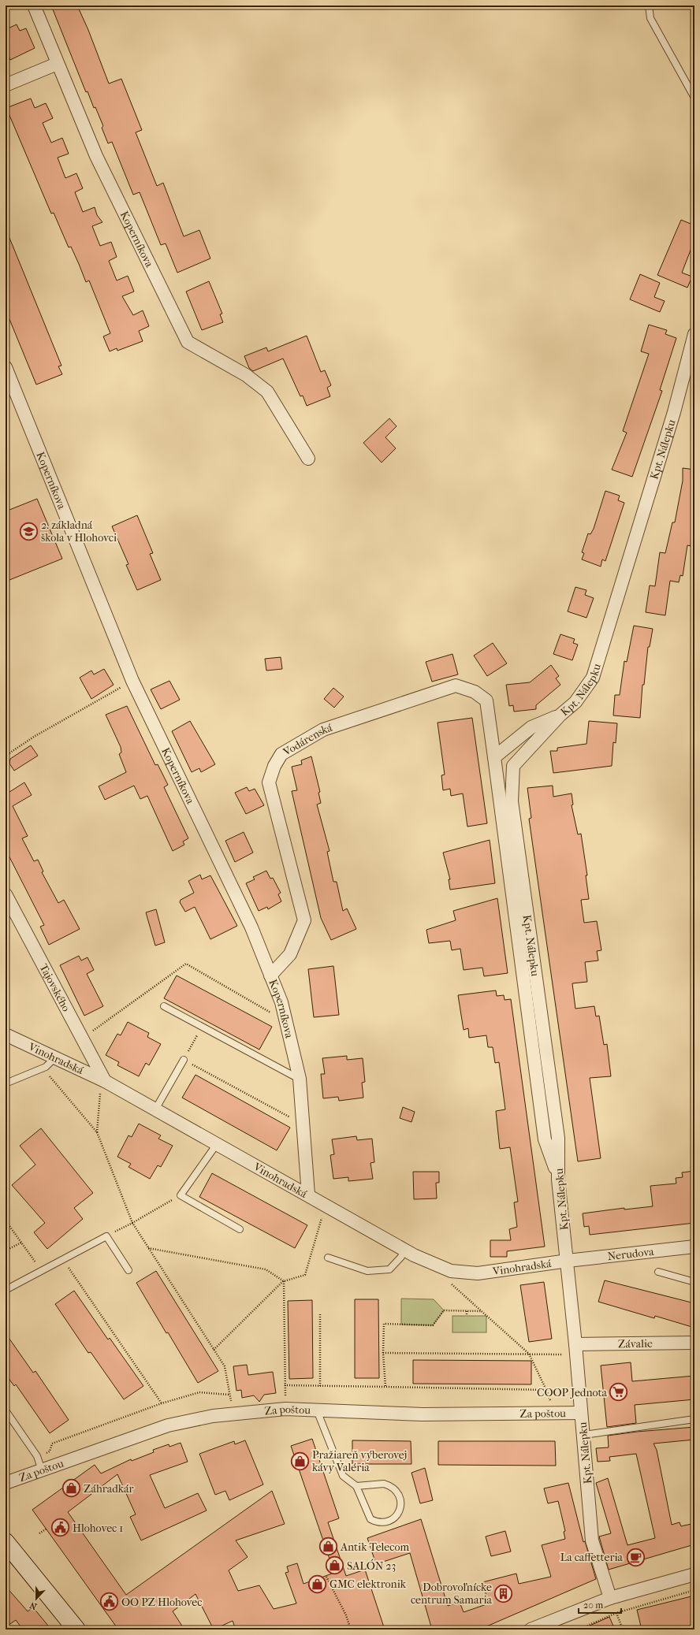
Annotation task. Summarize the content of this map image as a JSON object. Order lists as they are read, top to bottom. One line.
{"streets":{"street":["Koperníkova","Kpt. Nálepku","Vodárenská","Tajovského","Vinohradská","Nerudova","Závalie","Za poštou"]},"crossings":[["Koperníkova","Vodárenská"],["Koperníkova","Vinohradská"],["Kpt. Nálepku","Vodárenská"],["Kpt. Nálepku","Vinohradská"],["Kpt. Nálepku","Nerudova"],["Kpt. Nálepku","Závalie"],["Kpt. Nálepku","Za poštou"],["Tajovského","Vinohradská"],["Vinohradská","Nerudova"]],"places":{"school or university":["2. základná škola v Hlohovci"],"supermarket":["COOP Jednota"],"shop":["Pražiareň výberovej kávy Valéria","Záhradkár","Antik Telecom","SALÓN 23","GMC elektronik"],"public building":["Hlohovec 1","OO PZ Hlohovec"],"cafe":["La caffetteria"],"building":["Dobrovoľnícke centrum Samaria"]},"scale_bar":"20 m","north":"bottom"}
